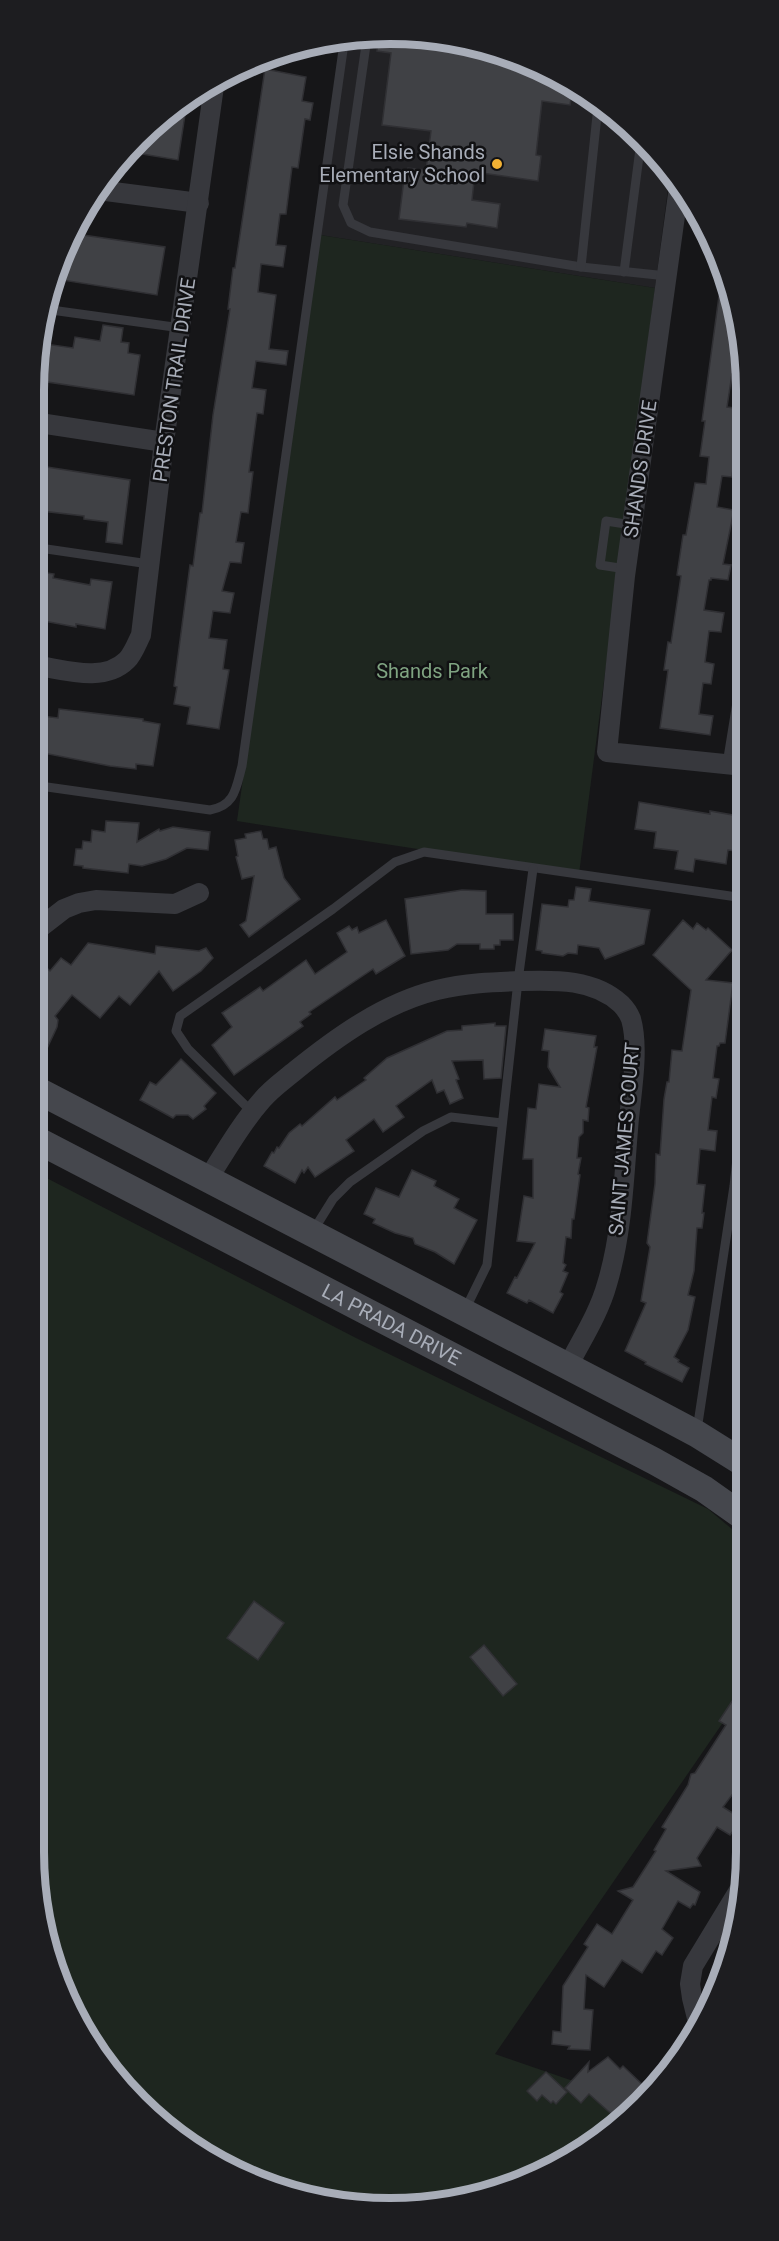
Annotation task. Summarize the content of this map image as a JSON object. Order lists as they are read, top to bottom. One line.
{"streets":{"main road":["LA PRADA DRIVE"],"street":["PRESTON TRAIL DRIVE","SHANDS DRIVE","SAINT JAMES COURT"]},"parks":["Shands Park"],"places":["Elsie Shands Elementary School"]}
